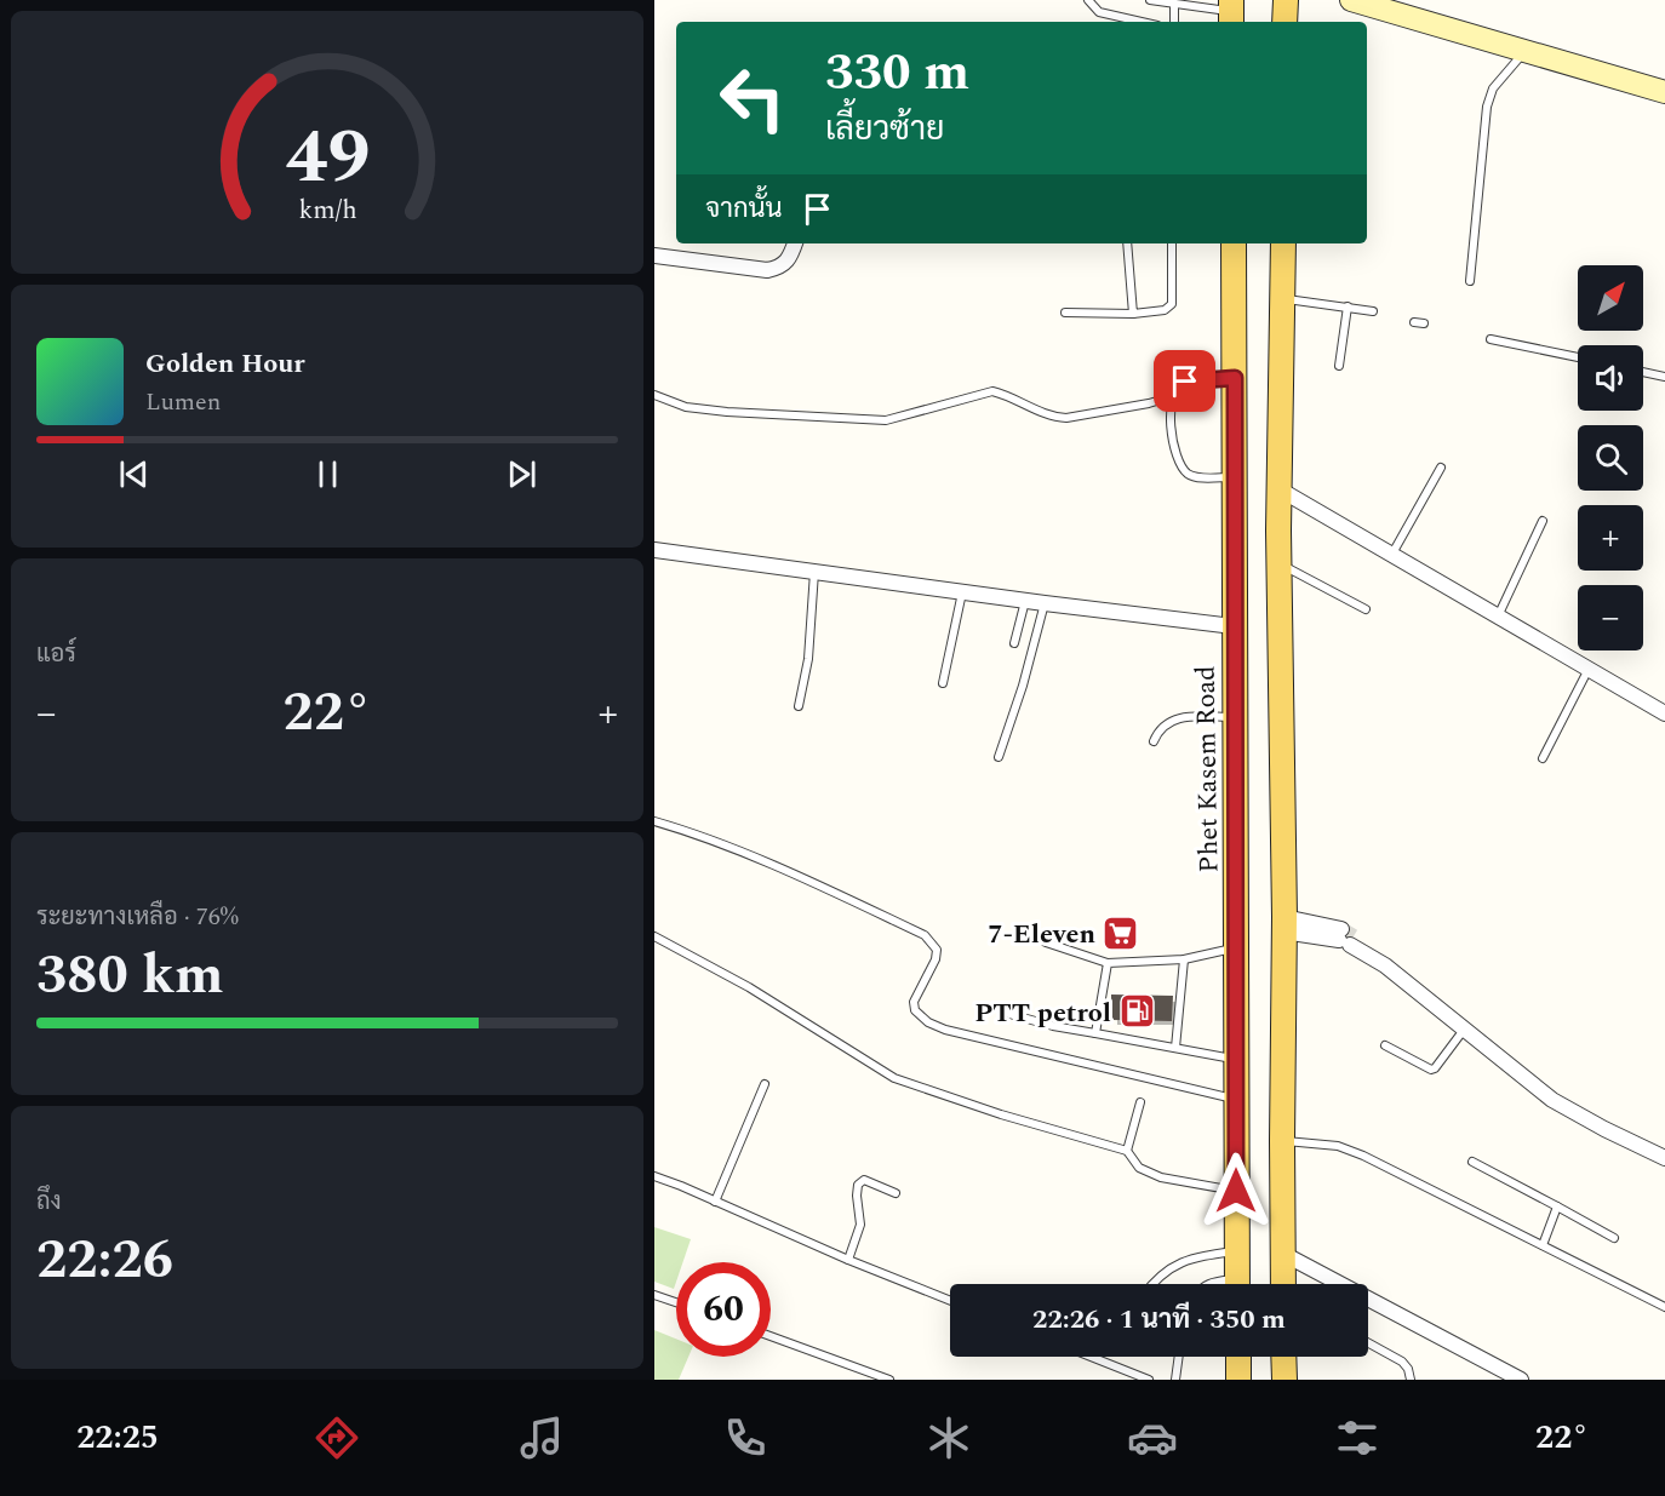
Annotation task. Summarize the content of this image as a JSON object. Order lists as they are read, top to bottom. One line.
{"streets":{"main road":["Phet Kasem Road"]},"places":{"supermarket":["7-Eleven"],"fuel station":["PTT petrol"]},"north":"top right","page":{"turn":["330 m","เลี้ยวซ้าย"],"then":"จากนั้น","map_buttons":["+","−"],"song":["Golden Hour","Lumen"],"tile":["แอร์",["ระยะทางเหลือ · 76%","380 km"],["ถึง","22:26"]],"heat":["−","22°","+"],"limit":"60","trip":"22:26 · 1 นาที · 350 m","tabs":["22:25","22°"],"gauge":["49","km/h"]}}
